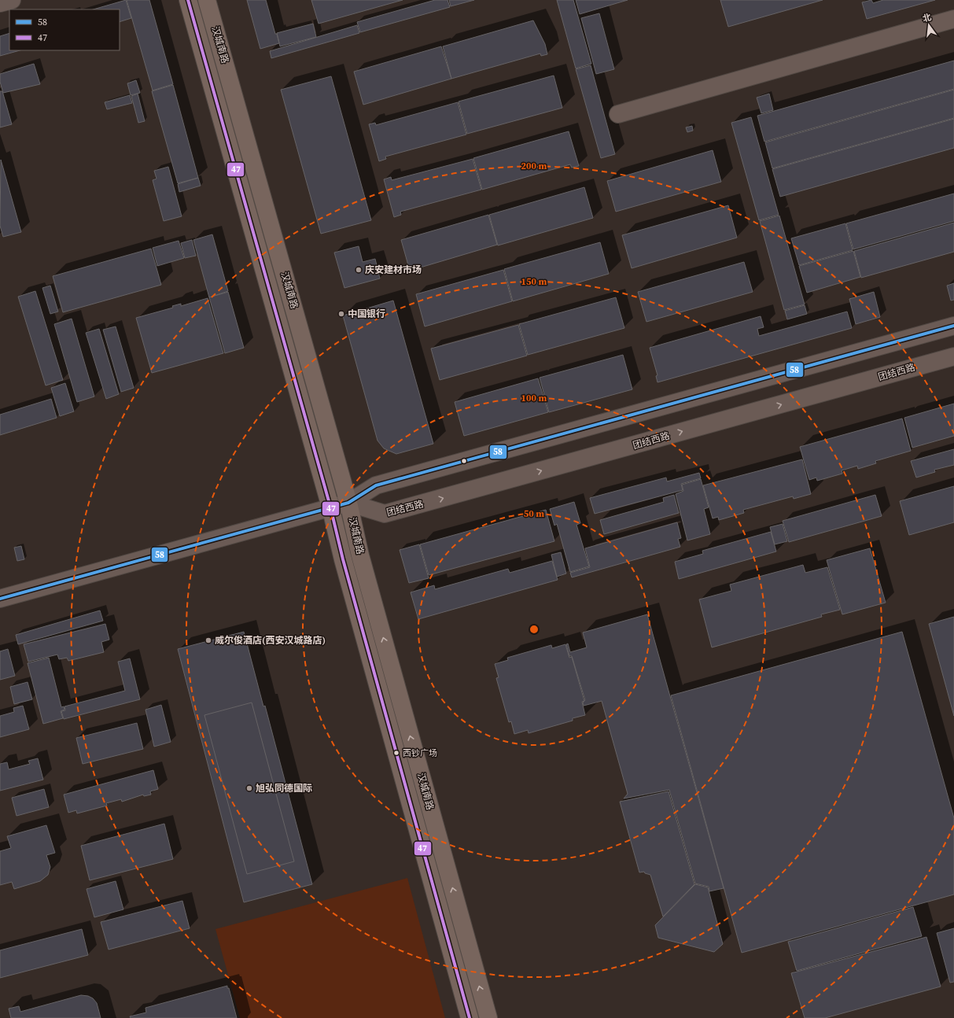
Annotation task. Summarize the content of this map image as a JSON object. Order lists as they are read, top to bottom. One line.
{"streets":{"main road":["汉城南路"],"street":["团结西路"]},"crossings":[["汉城南路","团结西路"]],"places":["庆安建材市场","中国银行","威尔俊酒店(西安汉城路店)","西钞广场","旭弘同德国际"],"lines":["transit line 47","transit line 58"],"legend":["58","47"],"north":"top","rings":["200 m","150 m","100 m","50 m"]}
